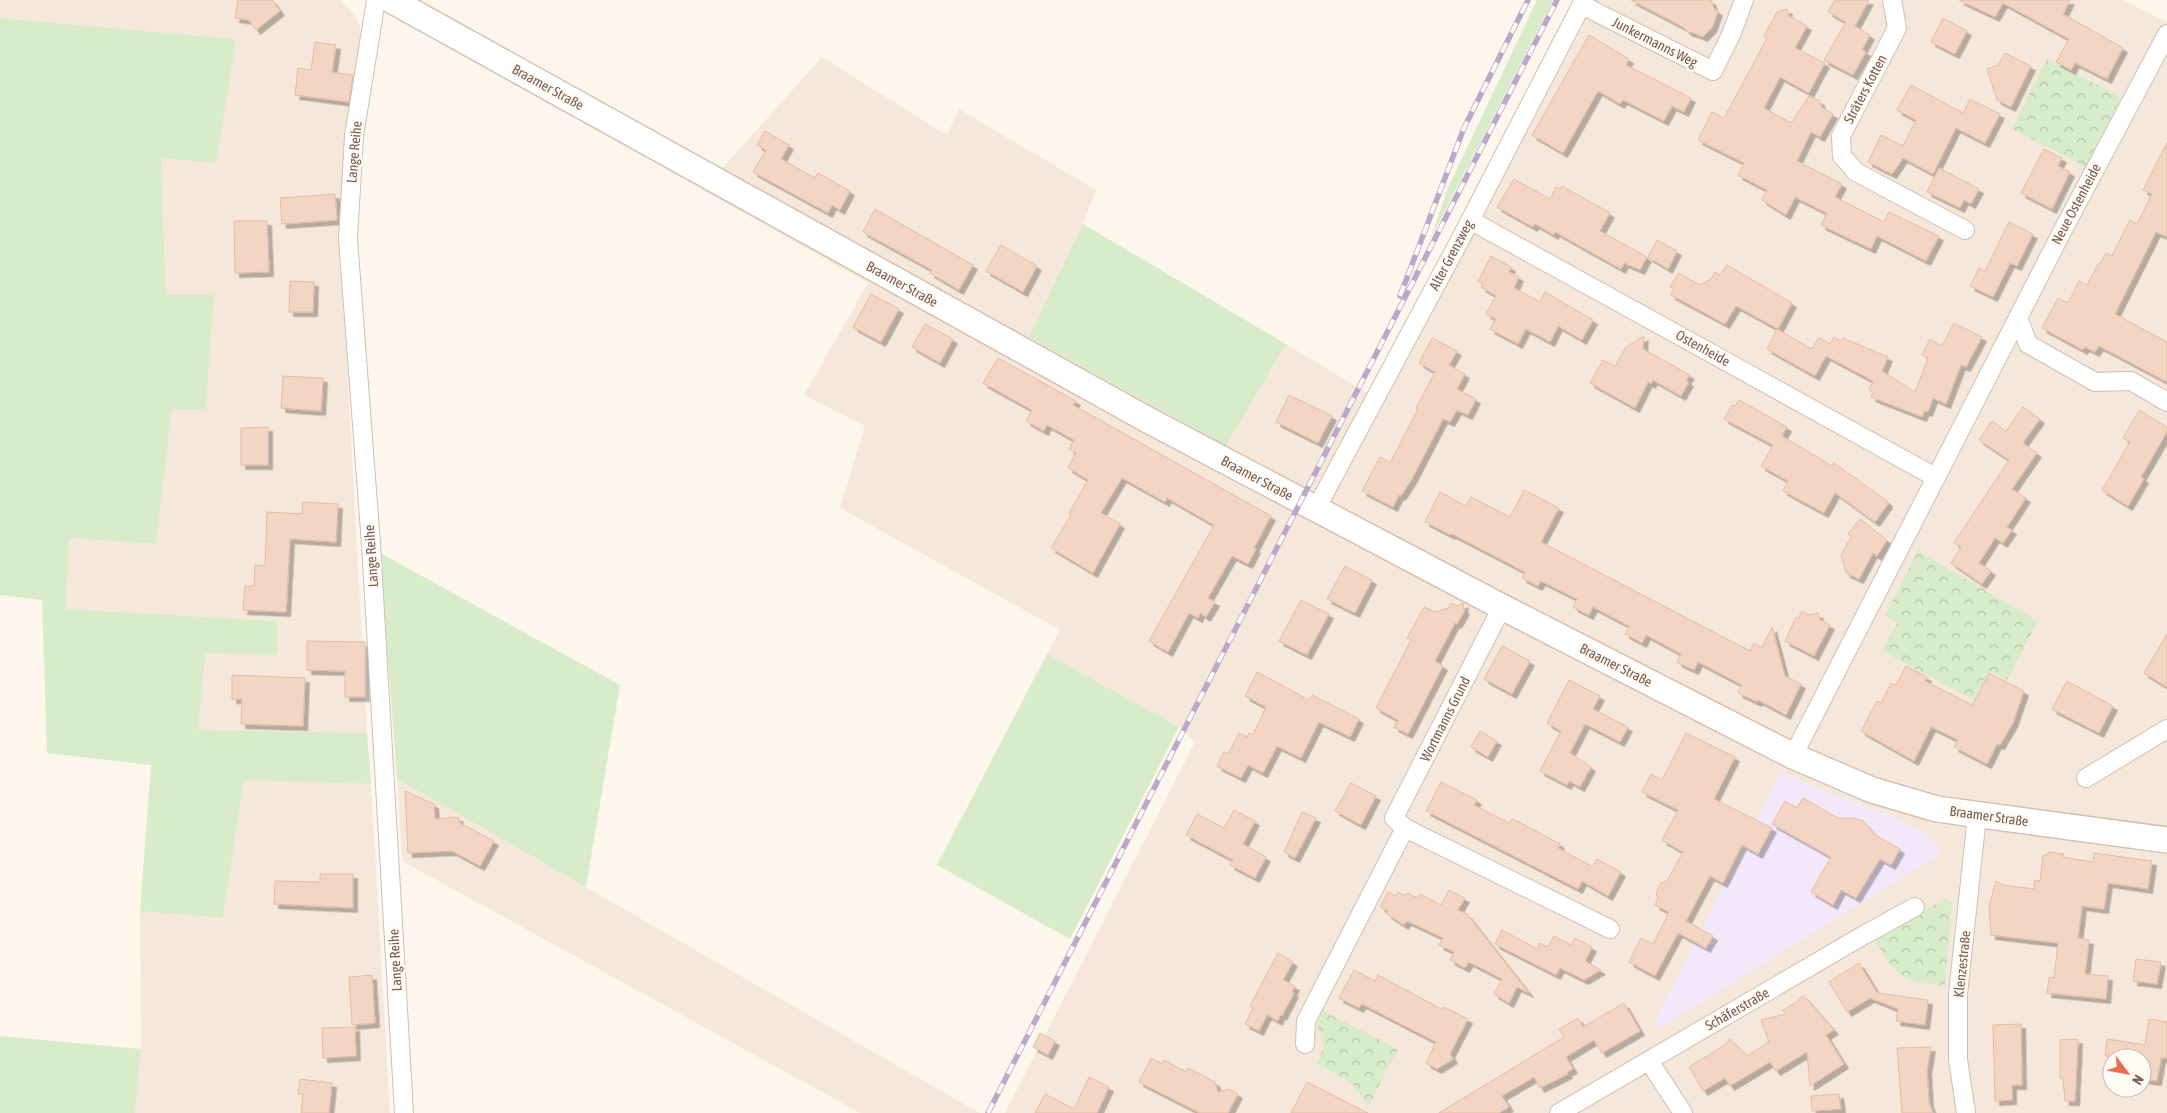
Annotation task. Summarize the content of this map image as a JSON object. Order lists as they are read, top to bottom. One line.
{"streets":{"street":["Junkermanns Weg","Braamer Straße","Sträters Kotten","Lange Reihe","Neue Ostenheide","Alter Grenzweg","Ostenheide","Wortmanns Grund","Klenzestraße","Schäferstraße"]},"crossings":[["Junkermanns Weg","Alter Grenzweg"],["Braamer Straße","Alter Grenzweg"],["Braamer Straße","Wortmanns Grund"],["Braamer Straße","Klenzestraße"],["Neue Ostenheide","Ostenheide"],["Alter Grenzweg","Ostenheide"]],"north":"bottom right"}
